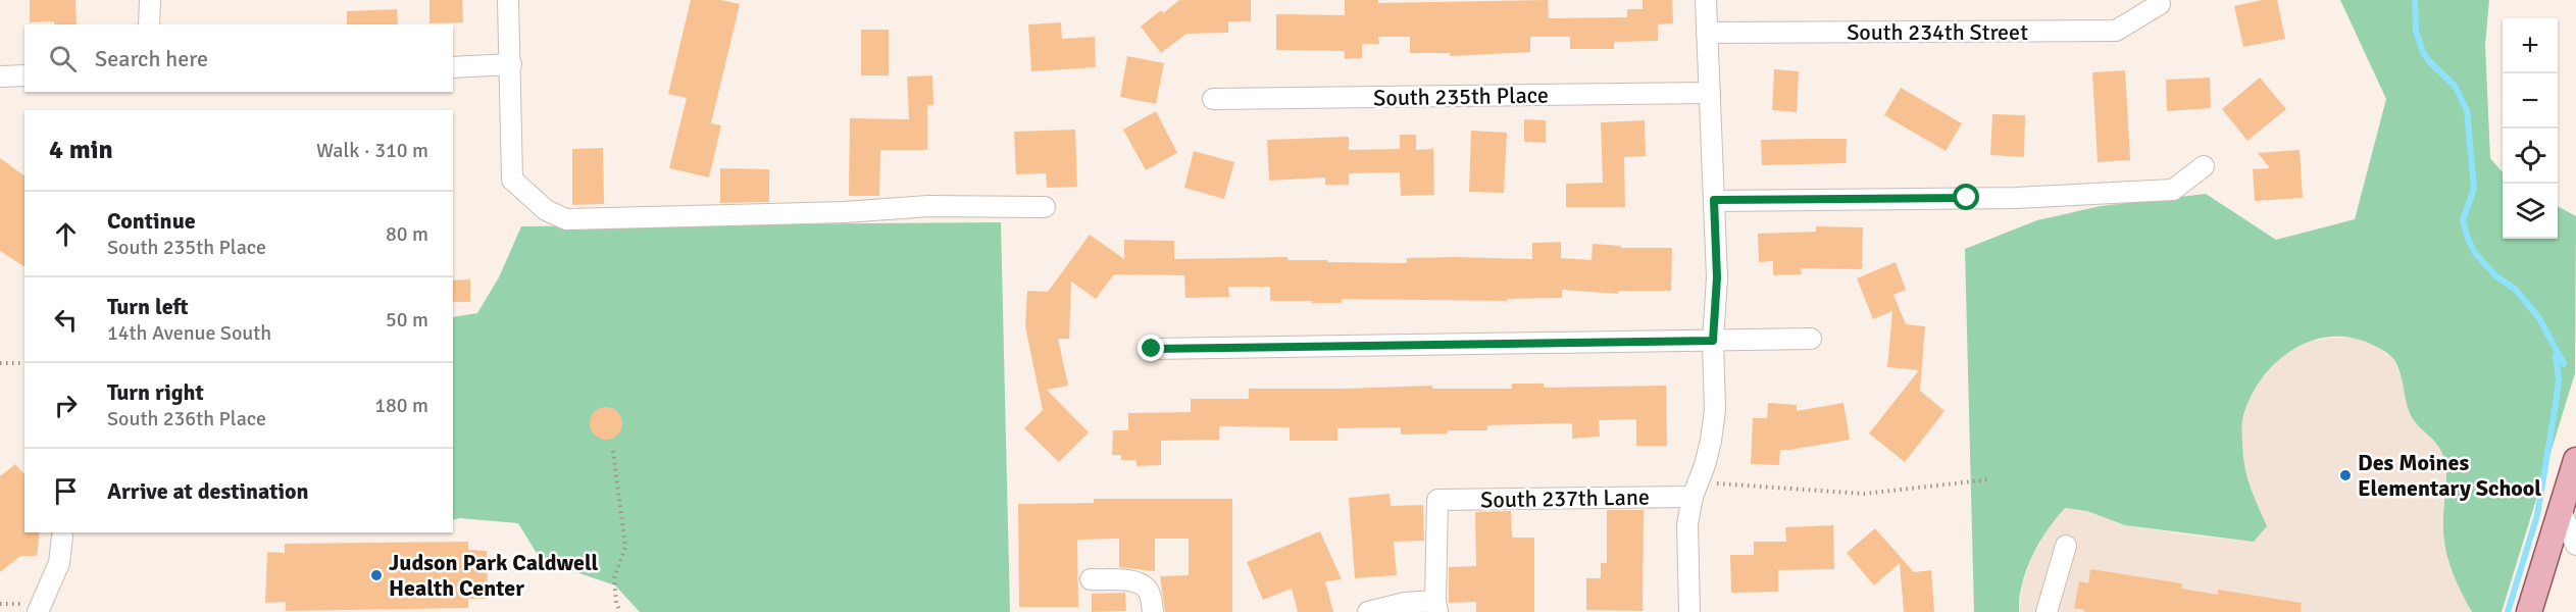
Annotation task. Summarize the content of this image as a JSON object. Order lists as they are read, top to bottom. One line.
{"streets":{"street":["South 234th Street","South 235th Place","South 237th Lane"]},"places":["Des Moines Elementary School","Judson Park Caldwell Health Center"],"page":{"map_buttons":["+","−"],"search":"Search here","heading":["4 min","Walk · 310 m"],"list":[["Continue","South 235th Place","80 m"],["Turn left","14th Avenue South","50 m"],["Turn right","South 236th Place","180 m"],"Arrive at destination"]}}
